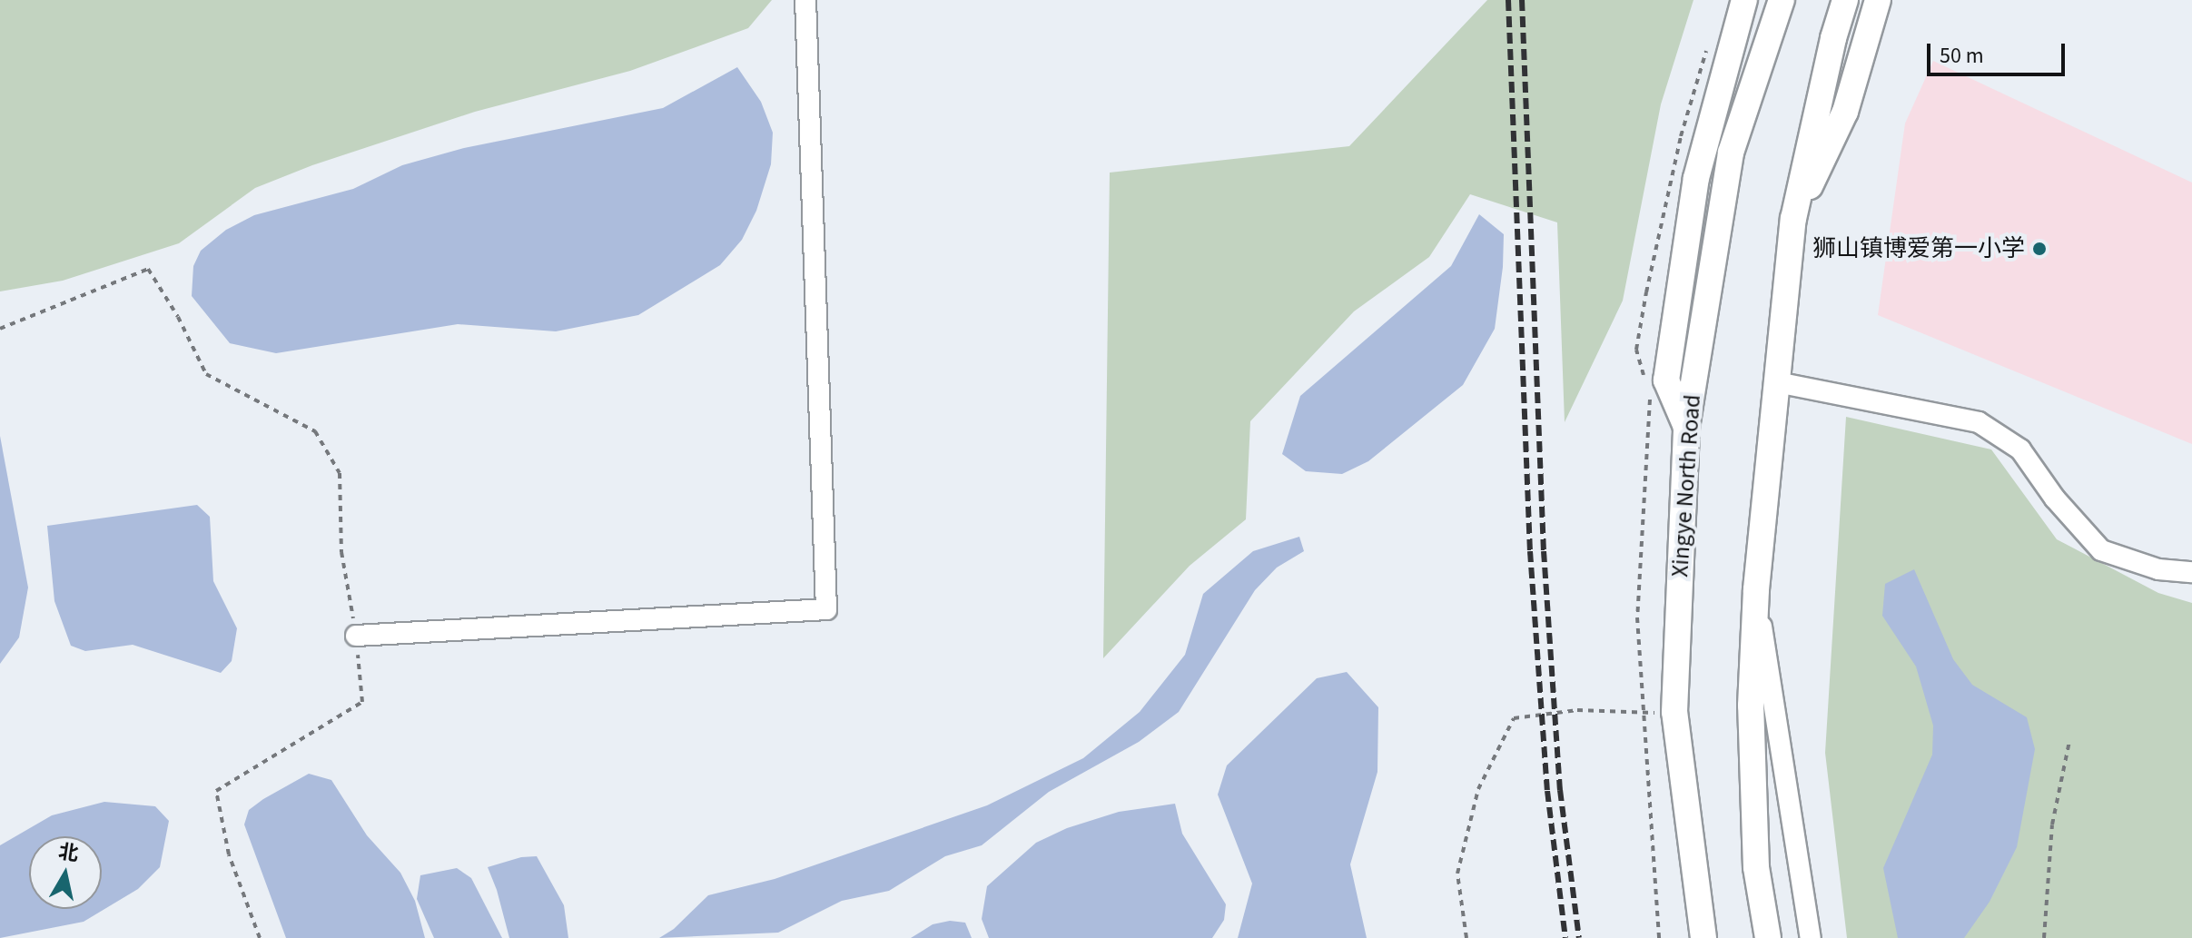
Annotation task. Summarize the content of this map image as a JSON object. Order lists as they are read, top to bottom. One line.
{"streets":{"main road":["Xingye North Road"]},"places":["狮山镇博爱第一小学"],"scale_bar":"50 m","north":"top"}
